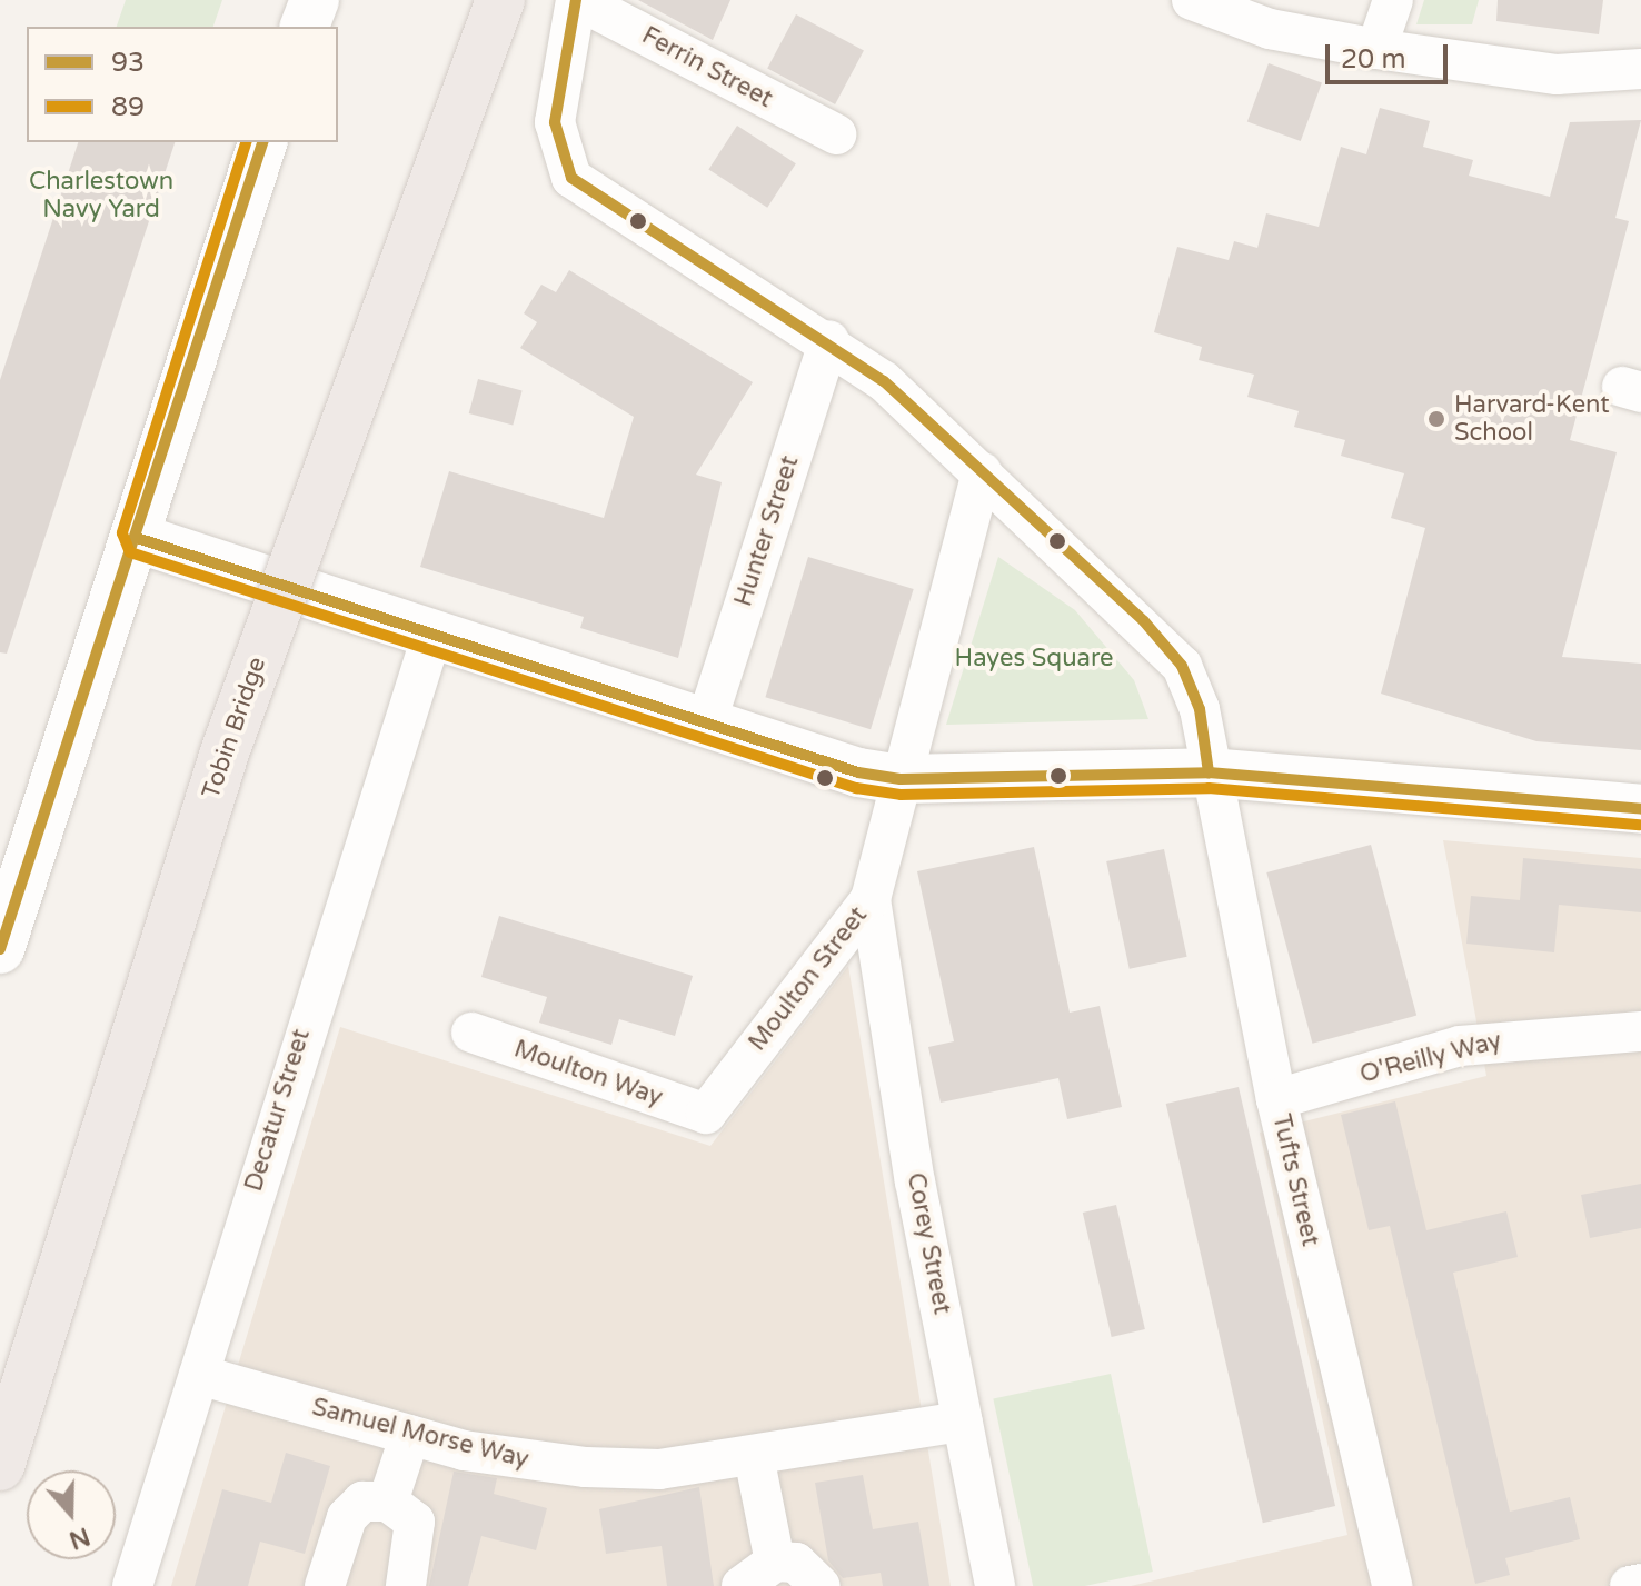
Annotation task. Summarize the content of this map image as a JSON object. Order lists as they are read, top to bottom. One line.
{"streets":{"highway":["Tobin Bridge"],"street":["Ferrin Street","Hunter Street","Moulton Street","O'Reilly Way","Moulton Way","Decatur Street","Tufts Street","Corey Street","Samuel Morse Way"]},"crossings":[["Ferrin Street","Tufts Street"],["Hunter Street","Tufts Street"],["Moulton Street","Moulton Way"],["Moulton Street","Tufts Street"],["Moulton Street","Corey Street"],["O'Reilly Way","Tufts Street"],["Decatur Street","Samuel Morse Way"],["Corey Street","Samuel Morse Way"]],"parks":["Charlestown Navy Yard","Hayes Square"],"places":["Harvard-Kent School"],"lines":["transit line 93","transit line 89"],"legend":["93","89"],"scale_bar":"20 m","north":"bottom"}
